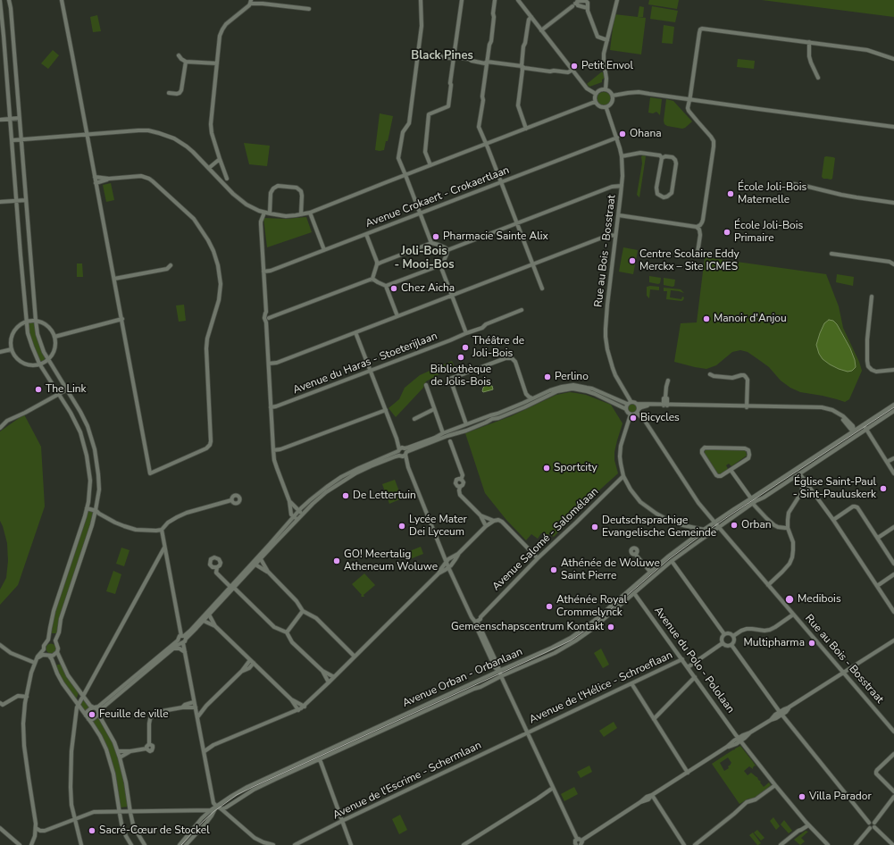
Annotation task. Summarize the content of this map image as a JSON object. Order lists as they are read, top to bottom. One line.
{"streets":{"street":["Avenue Crokaert - Crokaertlaan","Rue au Bois - Bosstraat","Avenue du Haras - Stoeterijlaan","Avenue Salomé - Salomélaan","Avenue du Polo - Pololaan","Avenue Orban - Orbanlaan","Avenue de l'Hélice - Schroeflaan","Avenue de l'Escrime - Schermlaan"]},"crossings":[["Avenue Crokaert - Crokaertlaan","Rue au Bois - Bosstraat"],["Rue au Bois - Bosstraat","Avenue Orban - Orbanlaan"],["Avenue du Polo - Pololaan","Avenue Orban - Orbanlaan"],["Avenue du Polo - Pololaan","Avenue de l'Hélice - Schroeflaan"],["Avenue de l'Hélice - Schroeflaan","Avenue de l'Escrime - Schermlaan"]],"districts":["Black Pines","Joli-Bois - Mooi-Bos"],"places":["Petit Envol","Ohana","École Joli-Bois Maternelle","École Joli-Bois Primaire","Pharmacie Sainte Alix","Centre Scolaire Eddy Merckx – Site ICMES","Chez Aicha","Manoir d'Anjou","Théâtre de Joli-Bois","Bibliothèque de Jolis-Bois","Perlino","The Link","Bicycles","Sportcity","Église Saint-Paul - Sint-Pauluskerk","De Lettertuin","Orban","Lycée Mater Dei Lyceum","Deutschsprachige Evangelische Gemeinde","GO! Meertalig Atheneum Woluwe","Athénée de Woluwe Saint Pierre","Medibois","Athénée Royal Crommelynck","Gemeenschapscentrum Kontakt","Multipharma","Feuille de ville","Villa Parador","Sacré-Cœur de Stockel"]}
